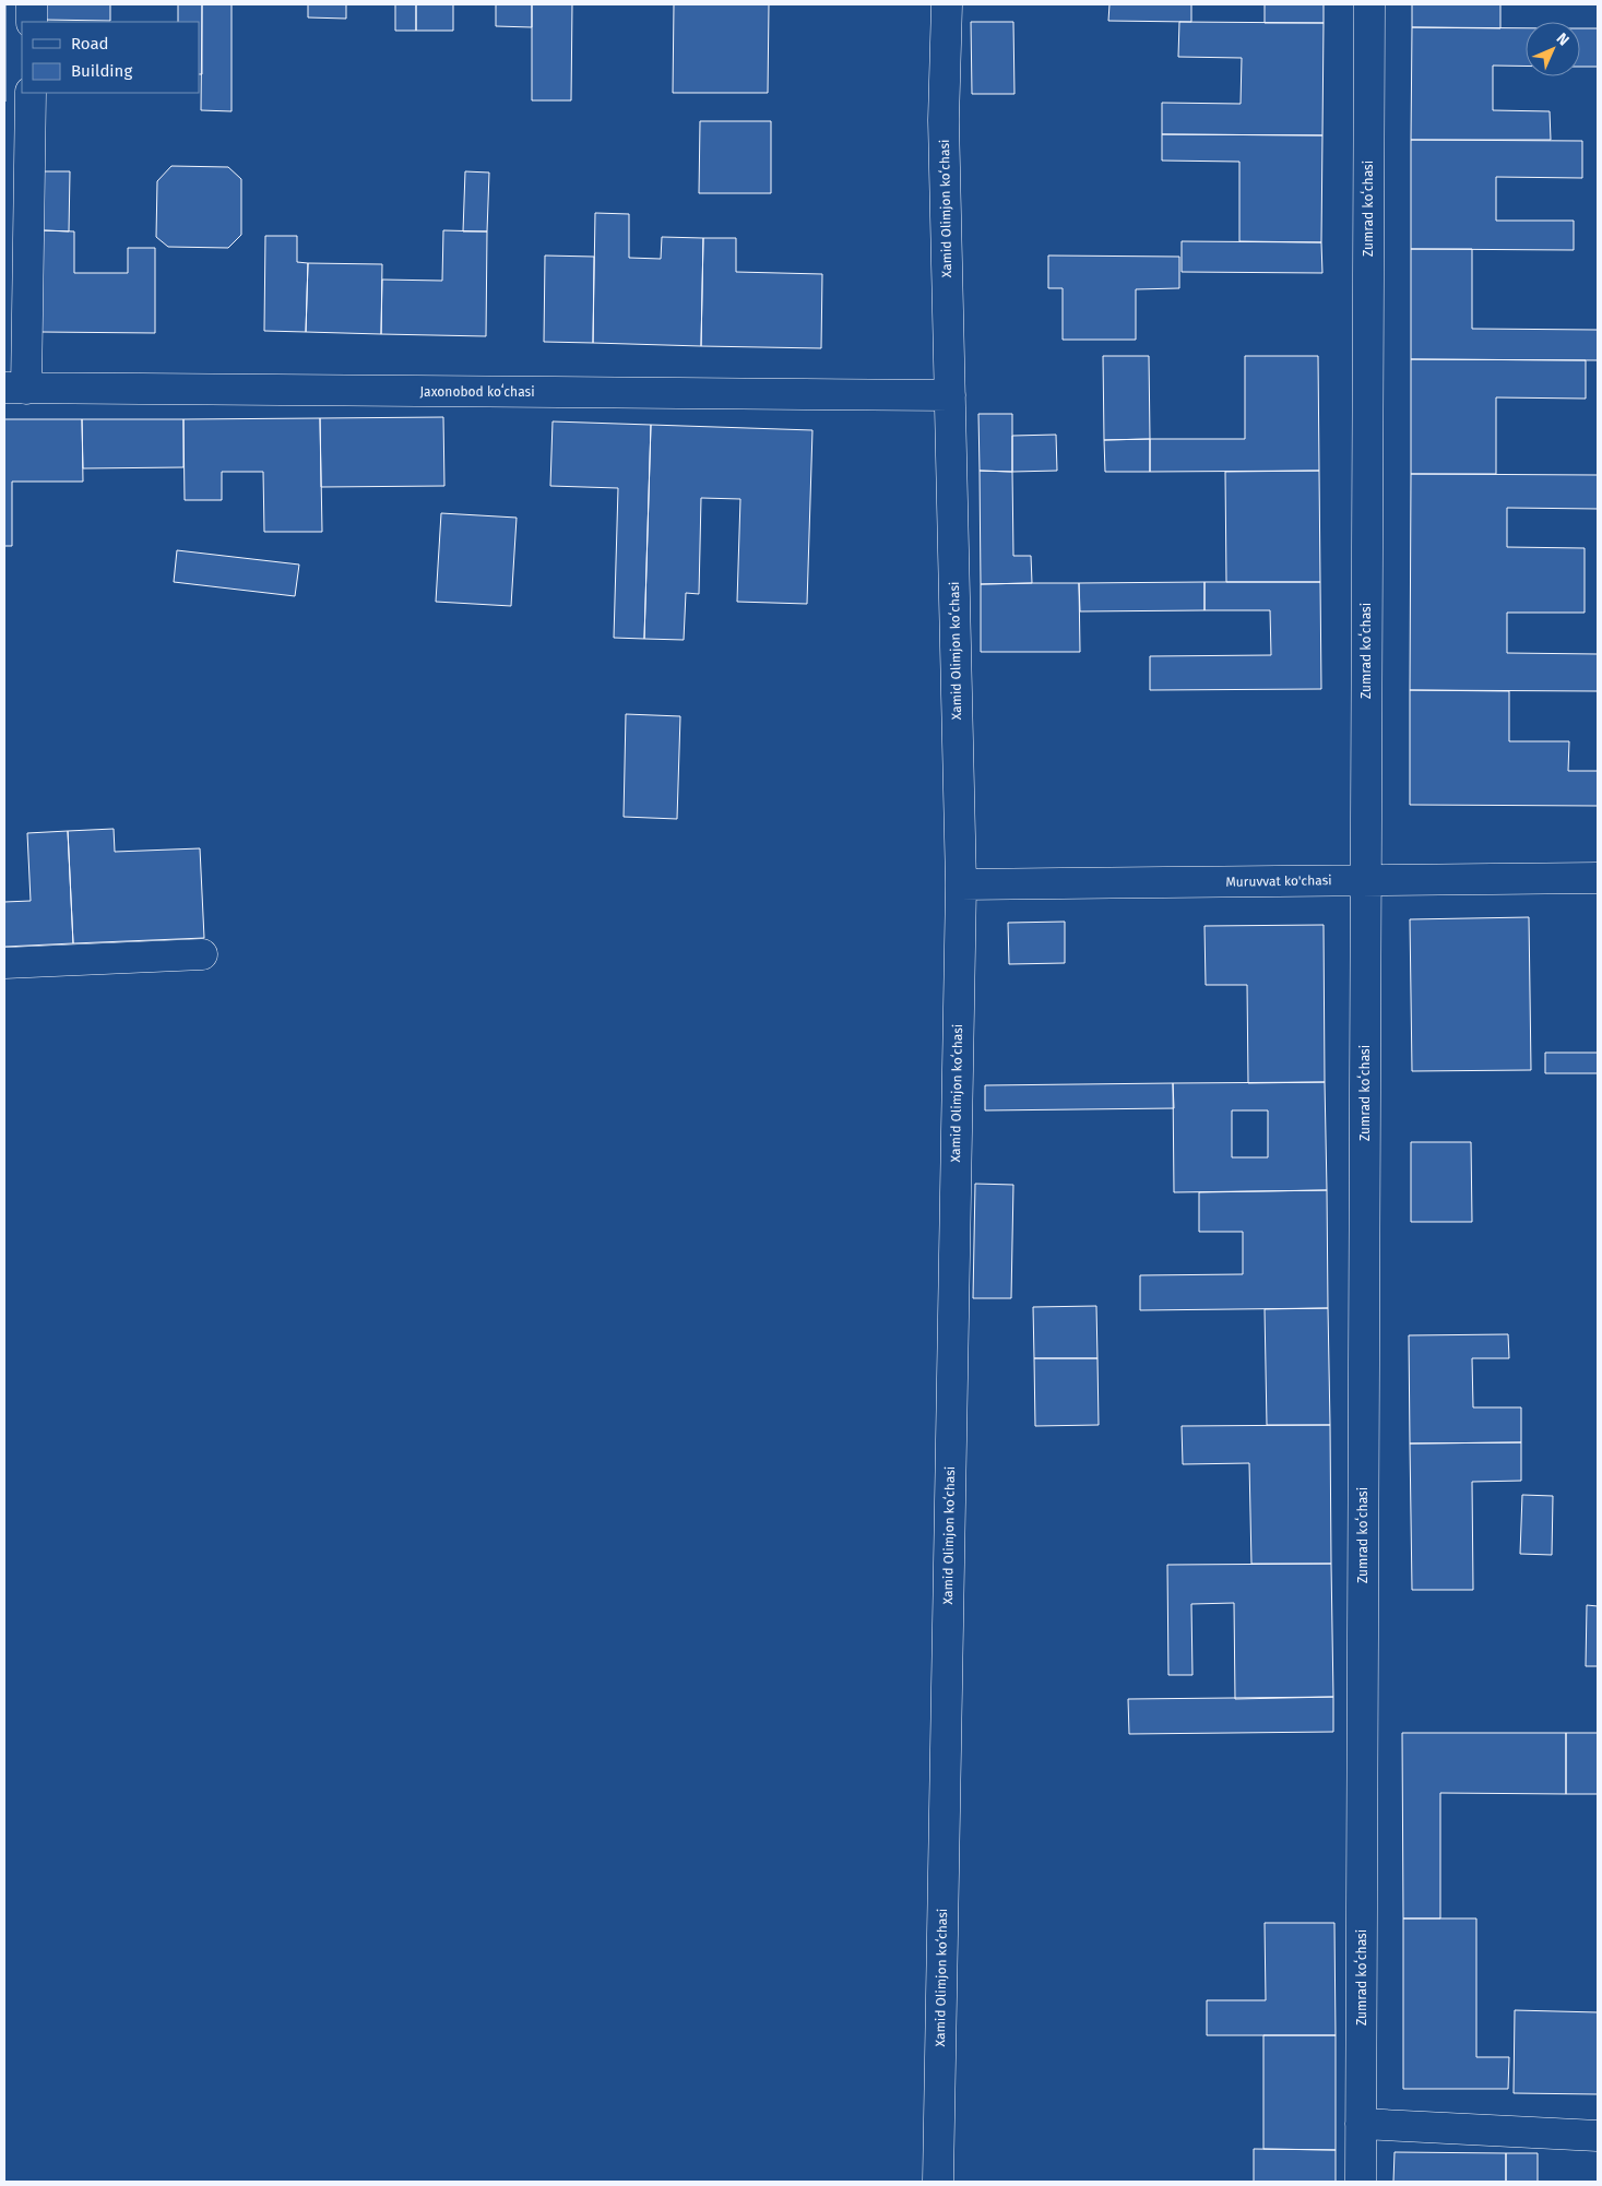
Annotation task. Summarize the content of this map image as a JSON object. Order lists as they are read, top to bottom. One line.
{"streets":{"street":["Xamid Olimjon koʻchasi","Zumrad koʻchasi","Jaxonobod koʻchasi","Muruvvat ko'chasi"]},"crossings":[["Xamid Olimjon koʻchasi","Jaxonobod koʻchasi"],["Xamid Olimjon koʻchasi","Muruvvat ko'chasi"],["Zumrad koʻchasi","Muruvvat ko'chasi"]],"legend":["Road","Building"],"north":"top right"}
